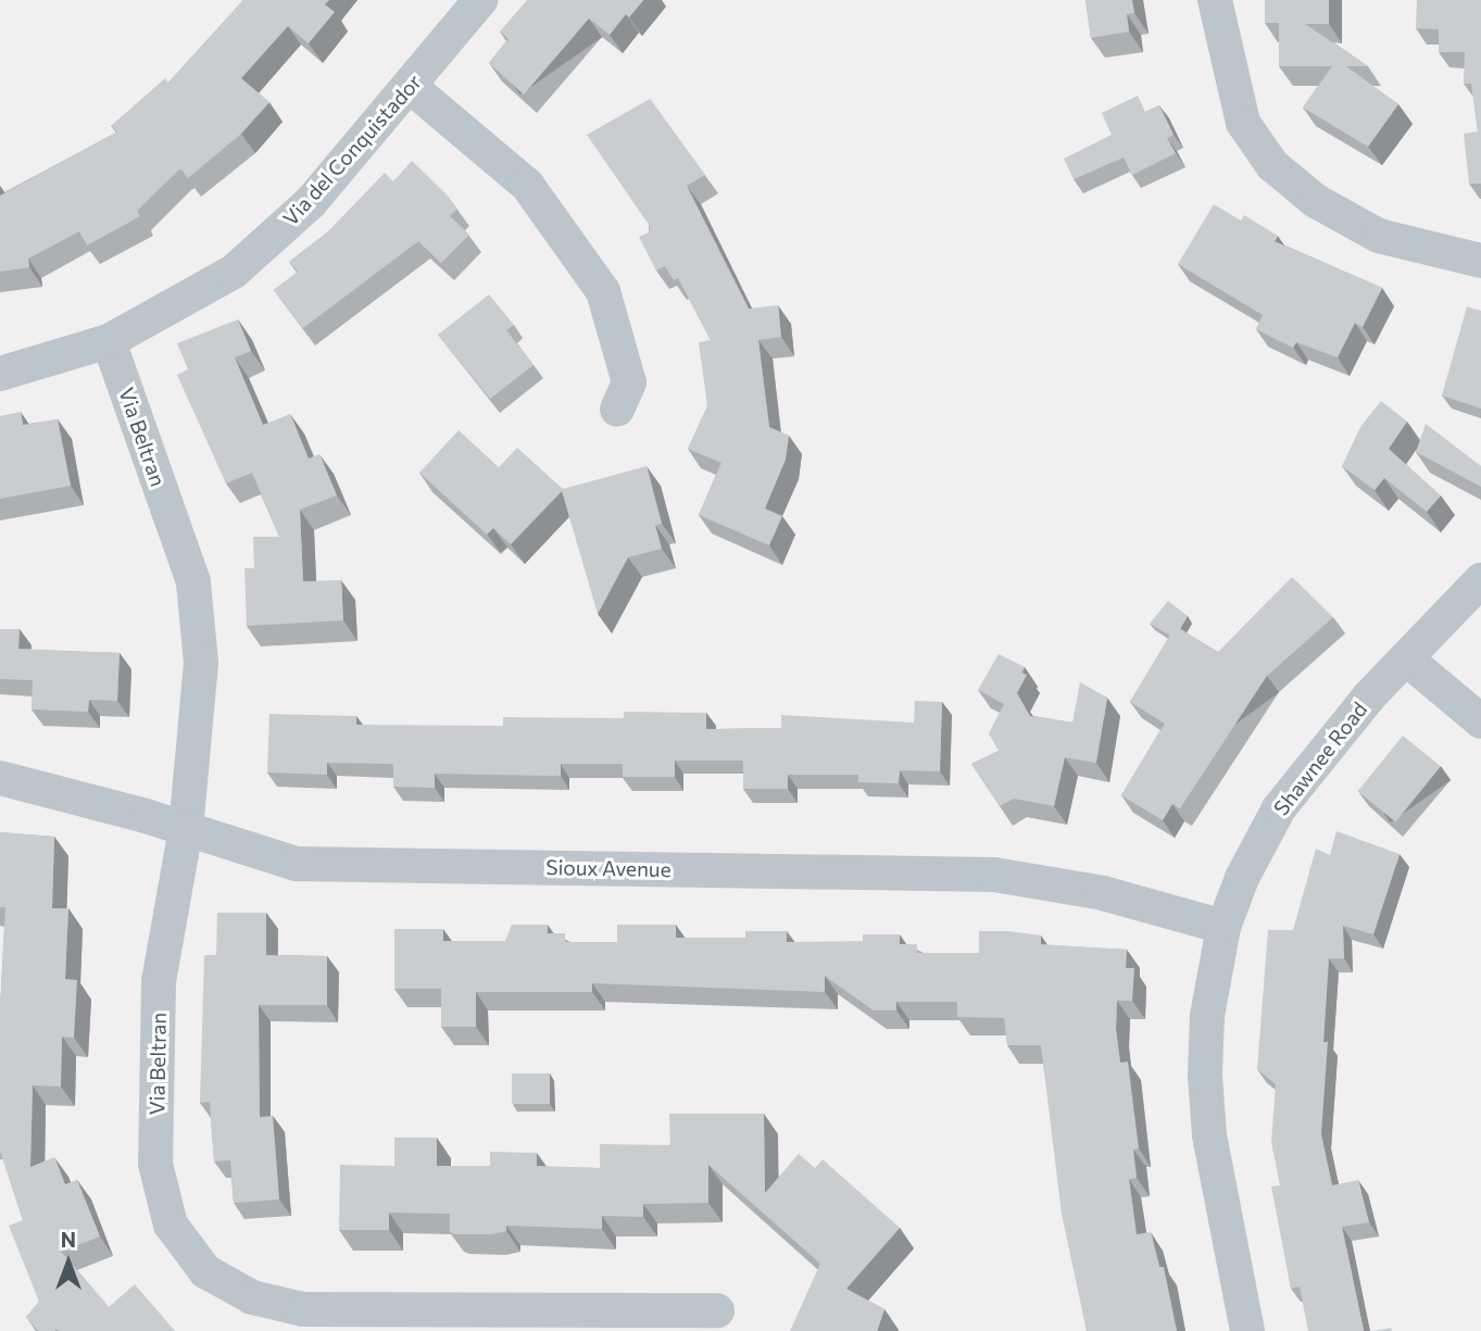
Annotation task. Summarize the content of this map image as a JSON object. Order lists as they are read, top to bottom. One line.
{"streets":{"street":["Via del Conquistador","Via Beltran","Shawnee Road","Sioux Avenue"]},"crossings":[["Via del Conquistador","Via Beltran"],["Via Beltran","Sioux Avenue"],["Shawnee Road","Sioux Avenue"]],"north":"top"}
